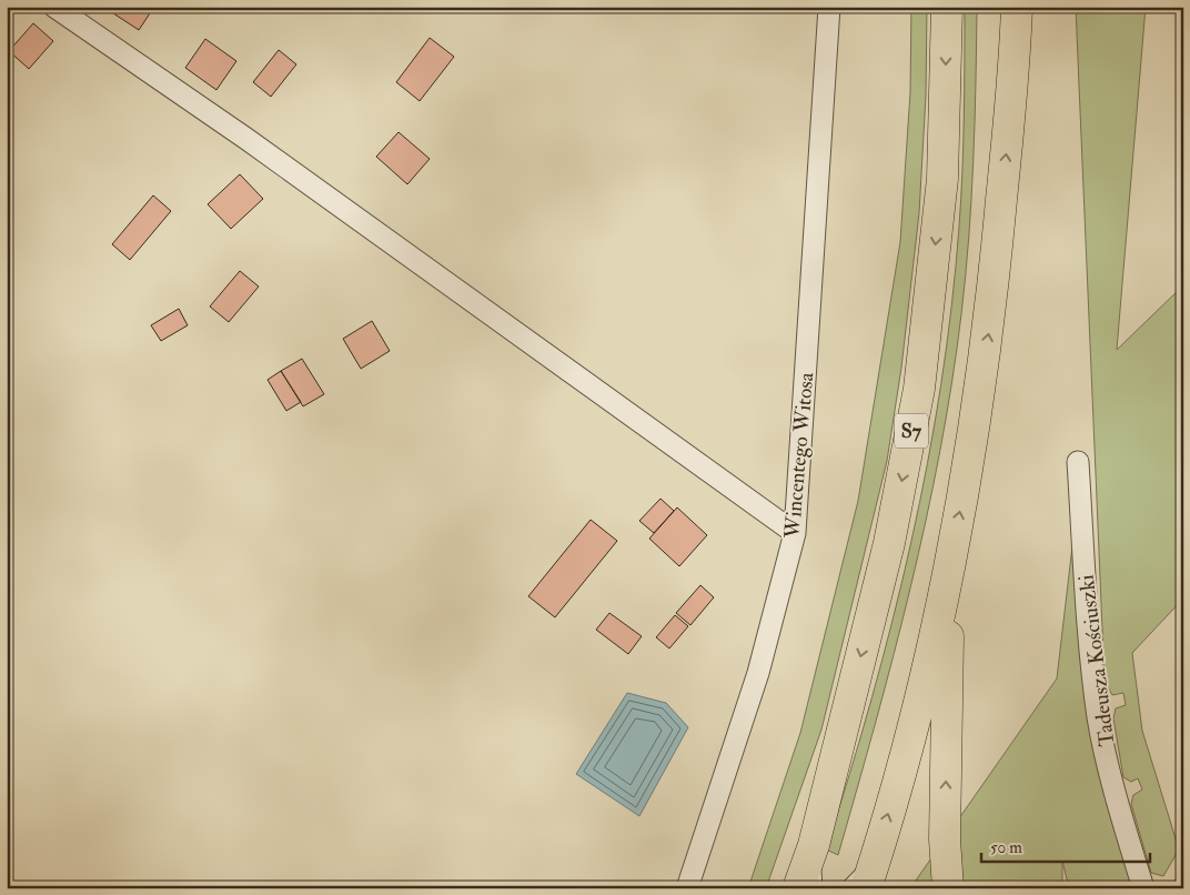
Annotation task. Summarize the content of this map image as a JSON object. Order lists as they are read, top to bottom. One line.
{"streets":{"highway":["S7"],"street":["Wincentego Witosa","Tadeusza Kościuszki"]},"scale_bar":"50 m"}
